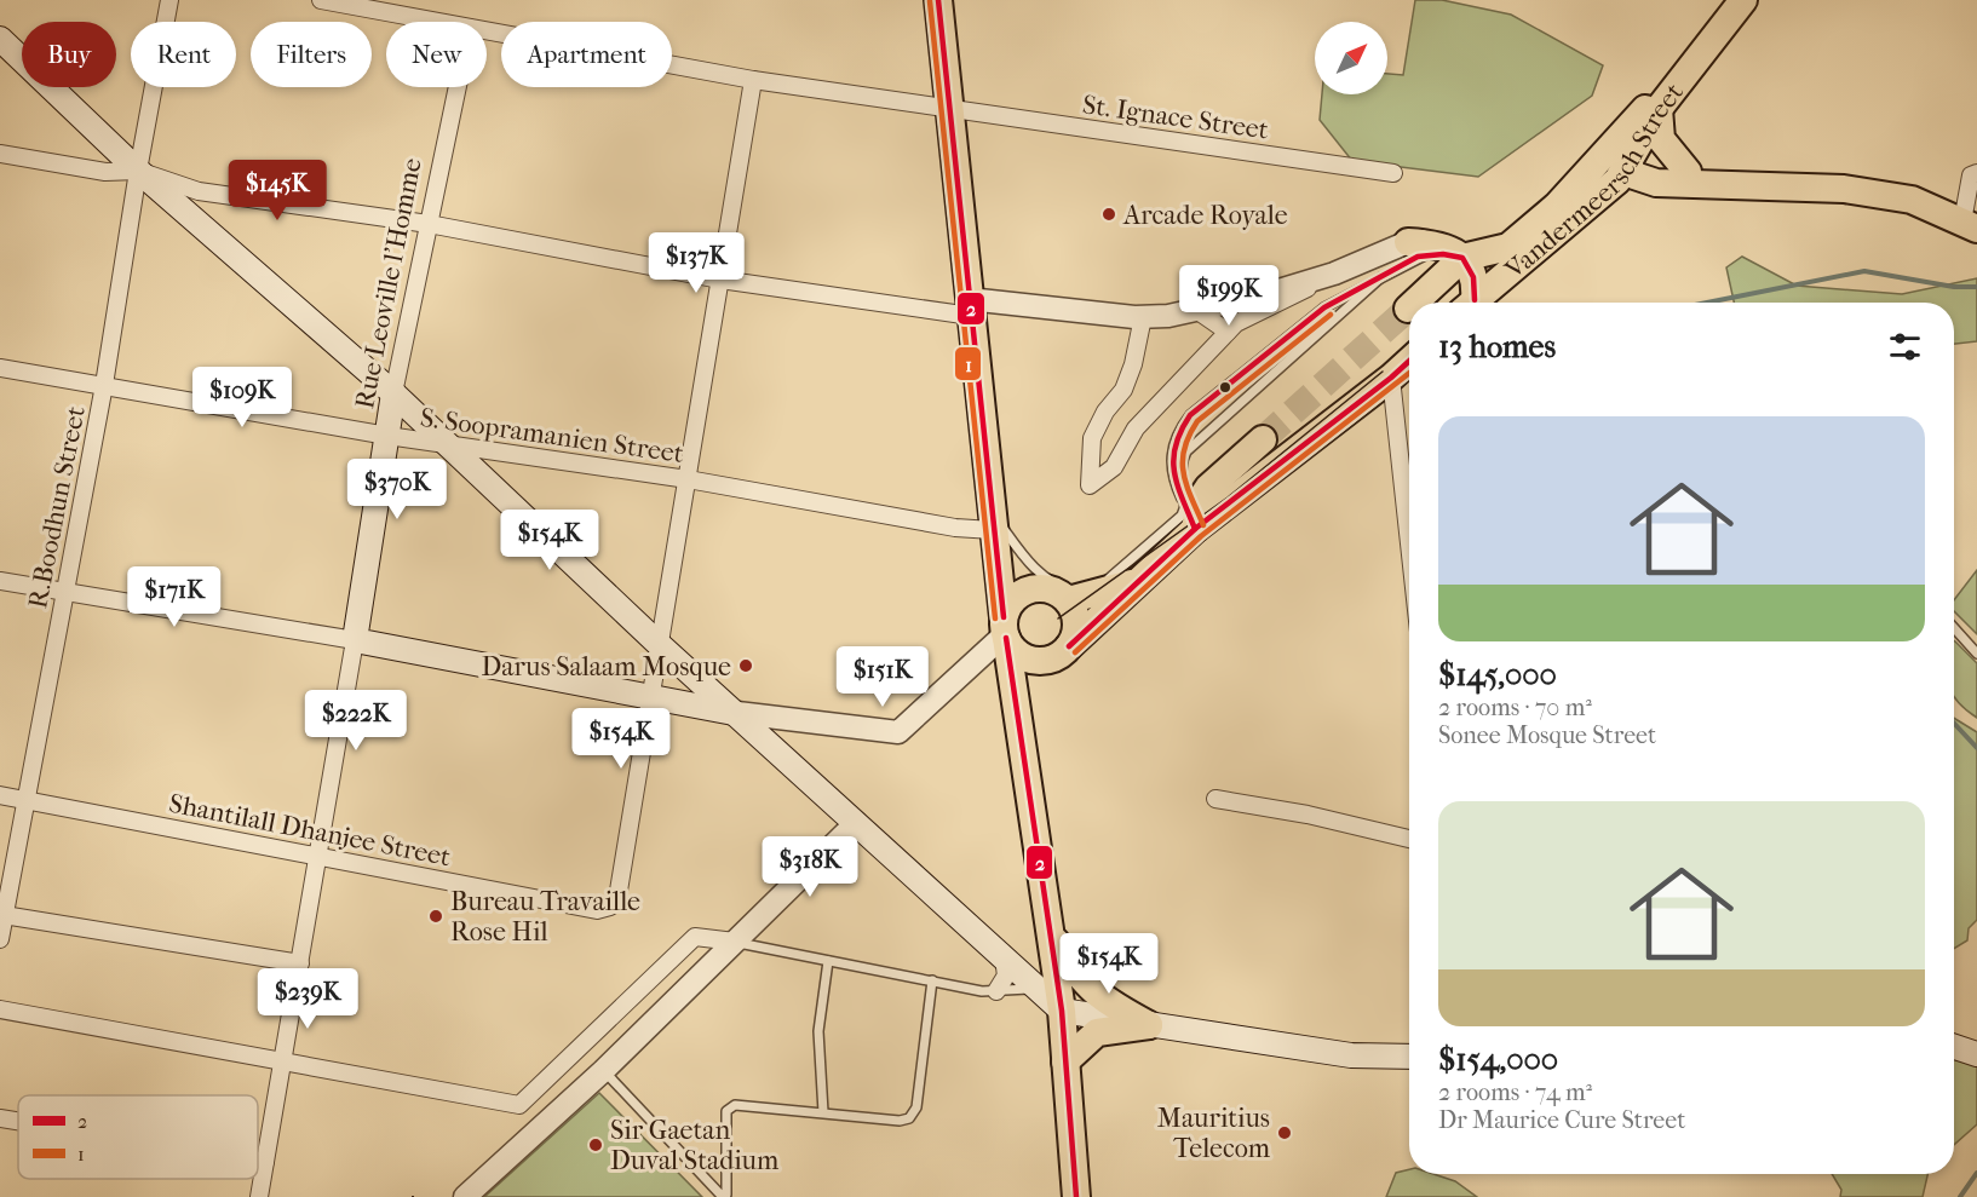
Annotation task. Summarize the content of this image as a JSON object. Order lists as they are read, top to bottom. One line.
{"streets":{"main road":["Vandermeersch Street","Rue Leoville l'Homme"],"street":["St. Ignace Street","S. Soopramanien Street","R.Boodhun Street","Shantilall Dhanjee Street"]},"crossings":[["Rue Leoville l'Homme","S. Soopramanien Street"],["Rue Leoville l'Homme","Shantilall Dhanjee Street"],["S. Soopramanien Street","R.Boodhun Street"],["R.Boodhun Street","Shantilall Dhanjee Street"]],"places":["Arcade Royale","Darus Salaam Mosque","Bureau Travaille Rose Hil","Mauritius Telecom","Sir Gaetan Duval Stadium"],"lines":["transit line 2","transit line 1"],"legend":["2","1"],"north":"top right","page":{"chip":["Buy","Rent","Filters","New","Apartment"],"price":["$145K","$137K","$199K","$109K","$370K","$154K","$171K","$151K","$222K","$154K","$318K","$154K","$239K"],"heading":"13 homes","list":[{"name":"$145,000","note":"2 rooms · 70 m² · Sonee Mosque Street"},{"name":"$154,000","note":"2 rooms · 74 m² · Dr Maurice Cure Street"}]}}
